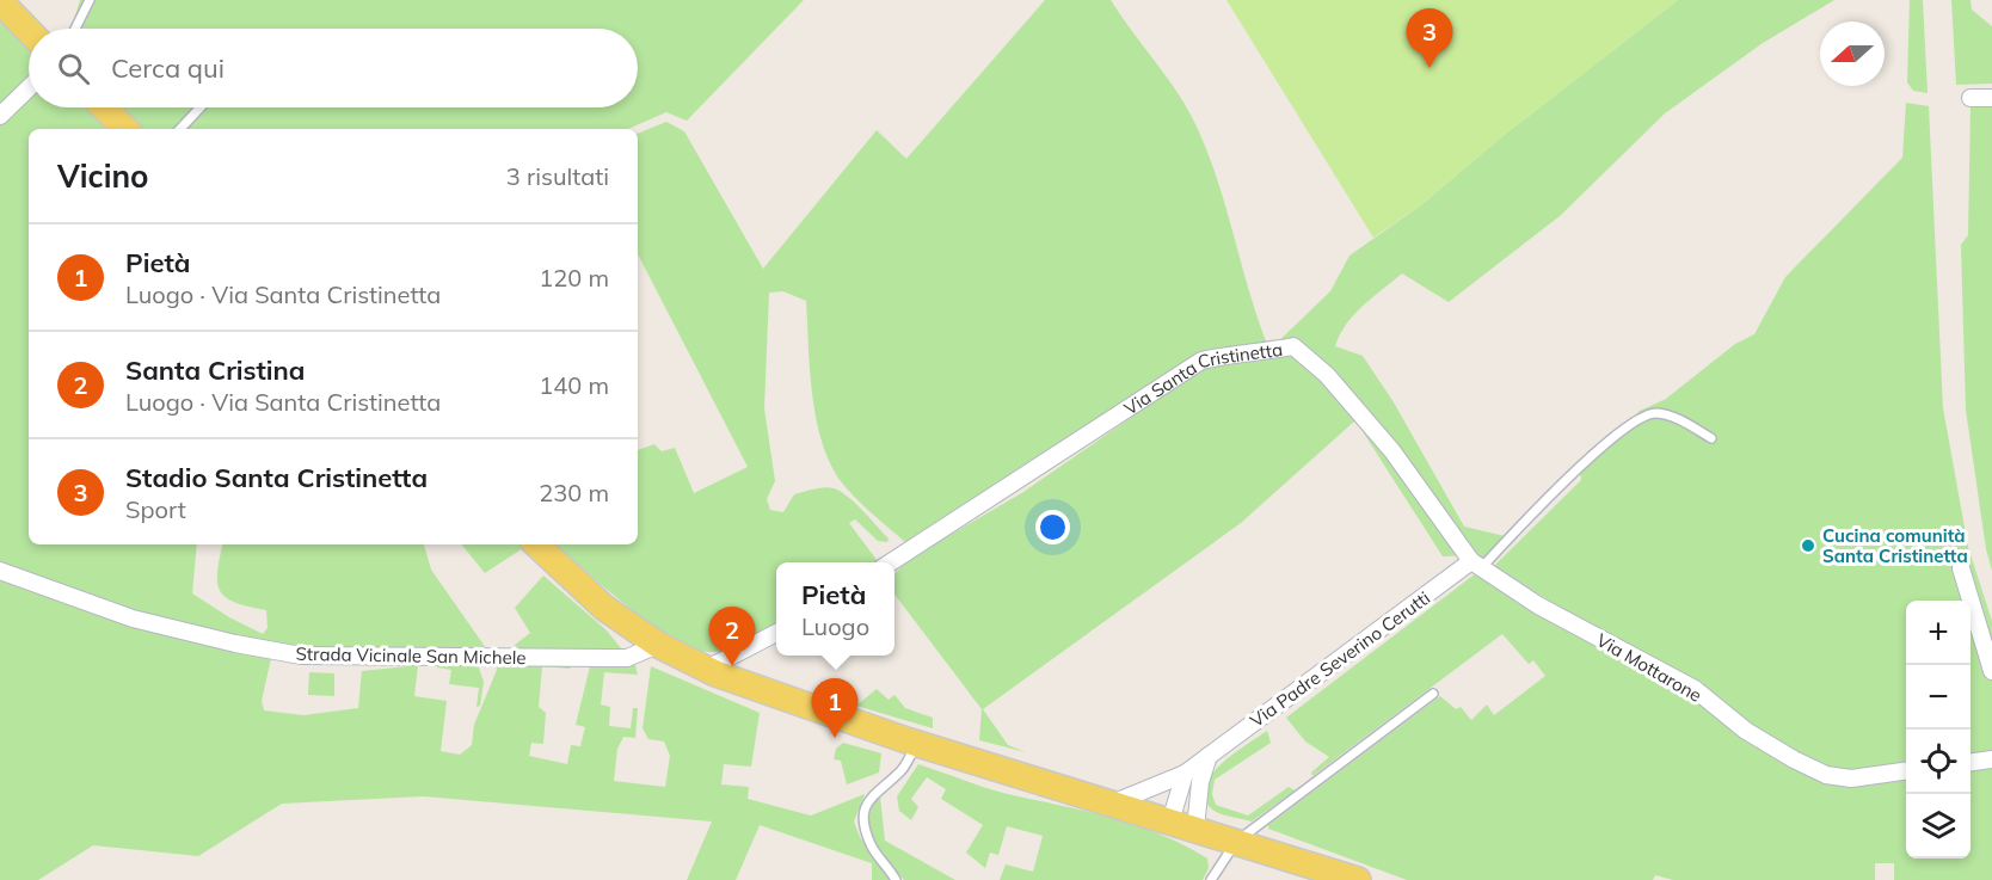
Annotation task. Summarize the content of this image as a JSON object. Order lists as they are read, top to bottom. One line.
{"streets":{"street":["Via Santa Cristinetta","Strada Vicinale San Michele","Via Padre Severino Cerutti","Via Mottarone"]},"crossings":[["Via Santa Cristinetta","Via Padre Severino Cerutti"],["Via Santa Cristinetta","Via Mottarone"],["Via Padre Severino Cerutti","Via Mottarone"]],"places":["Cucina comunità Santa Cristinetta"],"north":"left","page":{"pins":["3","2","1"],"search":"Cerca qui","heading":["Vicino","3 risultati"],"list":[{"mark":"1","name":"Pietà","note":"Luogo · Via Santa Cristinetta","value":"120 m"},{"mark":"2","name":"Santa Cristina","note":"Luogo · Via Santa Cristinetta","value":"140 m"},{"mark":"3","name":"Stadio Santa Cristinetta","note":"Sport","value":"230 m"}],"popup":["Pietà","Luogo"],"map_buttons":["+","−"]}}
